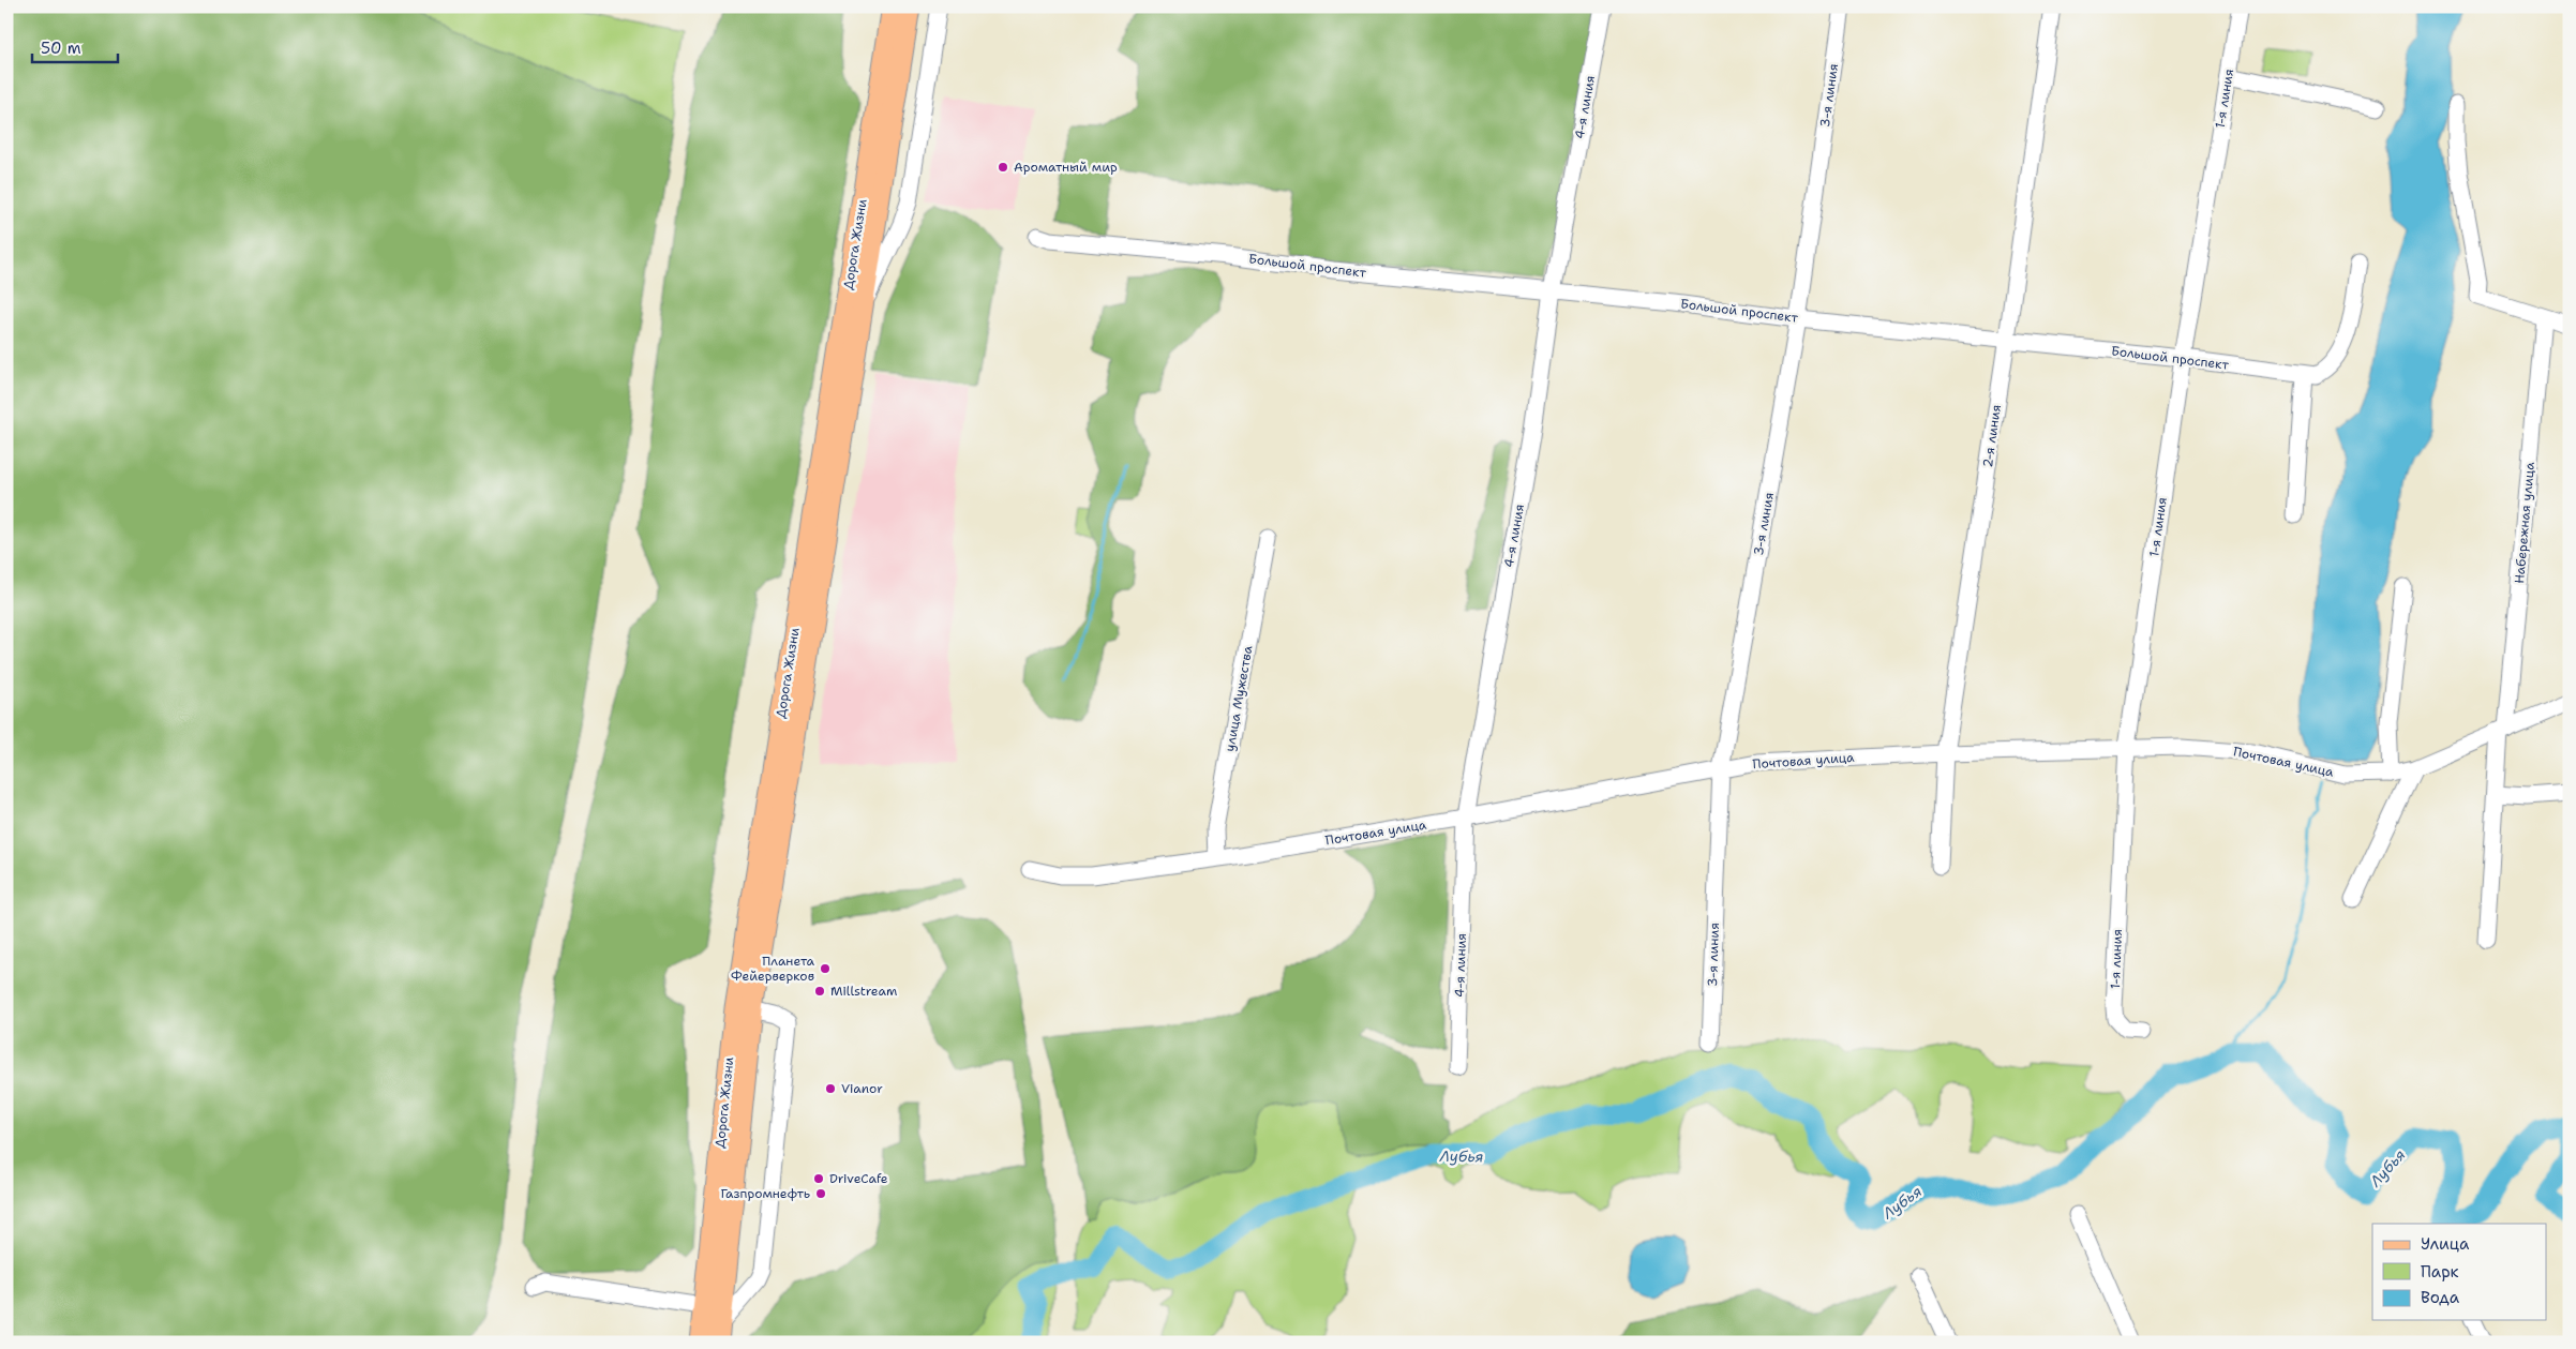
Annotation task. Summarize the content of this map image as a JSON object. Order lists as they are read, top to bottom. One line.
{"streets":{"main road":["Дорога Жизни"],"street":["3-я линия","1-я линия","4-я линия","Большой проспект","2-я линия","Набережная улица","улица Мужества","Почтовая улица"]},"crossings":[["3-я линия","Большой проспект"],["3-я линия","Почтовая улица"],["1-я линия","Большой проспект"],["1-я линия","Почтовая улица"],["4-я линия","Большой проспект"],["4-я линия","Почтовая улица"],["Большой проспект","2-я линия"],["2-я линия","Почтовая улица"],["Набережная улица","Почтовая улица"],["улица Мужества","Почтовая улица"]],"water":["Лубья"],"places":["Ароматный мир","Планета Фейерверков","Millstream","Vianor","DriveCafe","Газпромнефть"],"legend":["Улица","Парк","Вода"],"scale_bar":"50 m"}
